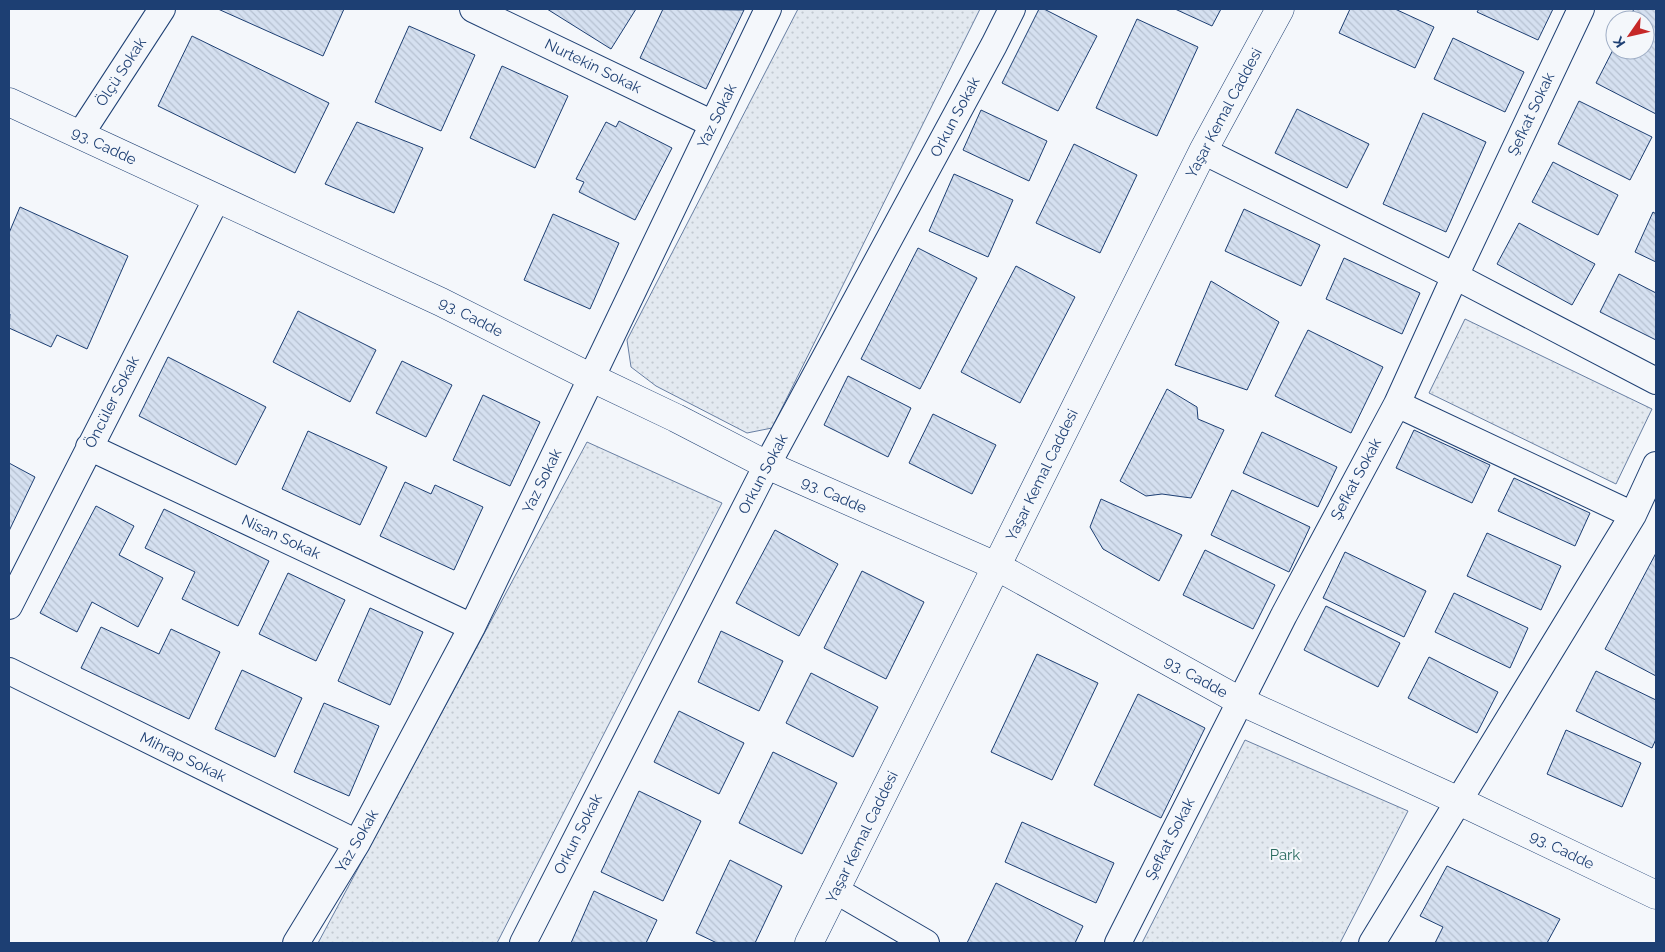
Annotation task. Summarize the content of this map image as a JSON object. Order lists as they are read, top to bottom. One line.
{"streets":{"main road":["Yaşar Kemal Caddesi","93. Cadde"],"street":["Nurtekin Sokak","Ölçü Sokak","Şefkat Sokak","Yaz Sokak","Orkun Sokak","Öncüler Sokak","Nisan Sokak","Mihrap Sokak"]},"crossings":[["Nurtekin Sokak","Yaz Sokak"],["Ölçü Sokak","93. Cadde"],["Yaşar Kemal Caddesi","93. Cadde"],["Şefkat Sokak","93. Cadde"],["Yaz Sokak","93. Cadde"],["Yaz Sokak","Nisan Sokak"],["Yaz Sokak","Mihrap Sokak"],["Orkun Sokak","93. Cadde"],["93. Cadde","Öncüler Sokak"],["Öncüler Sokak","Nisan Sokak"]],"parks":["Park"],"north":"bottom left"}
